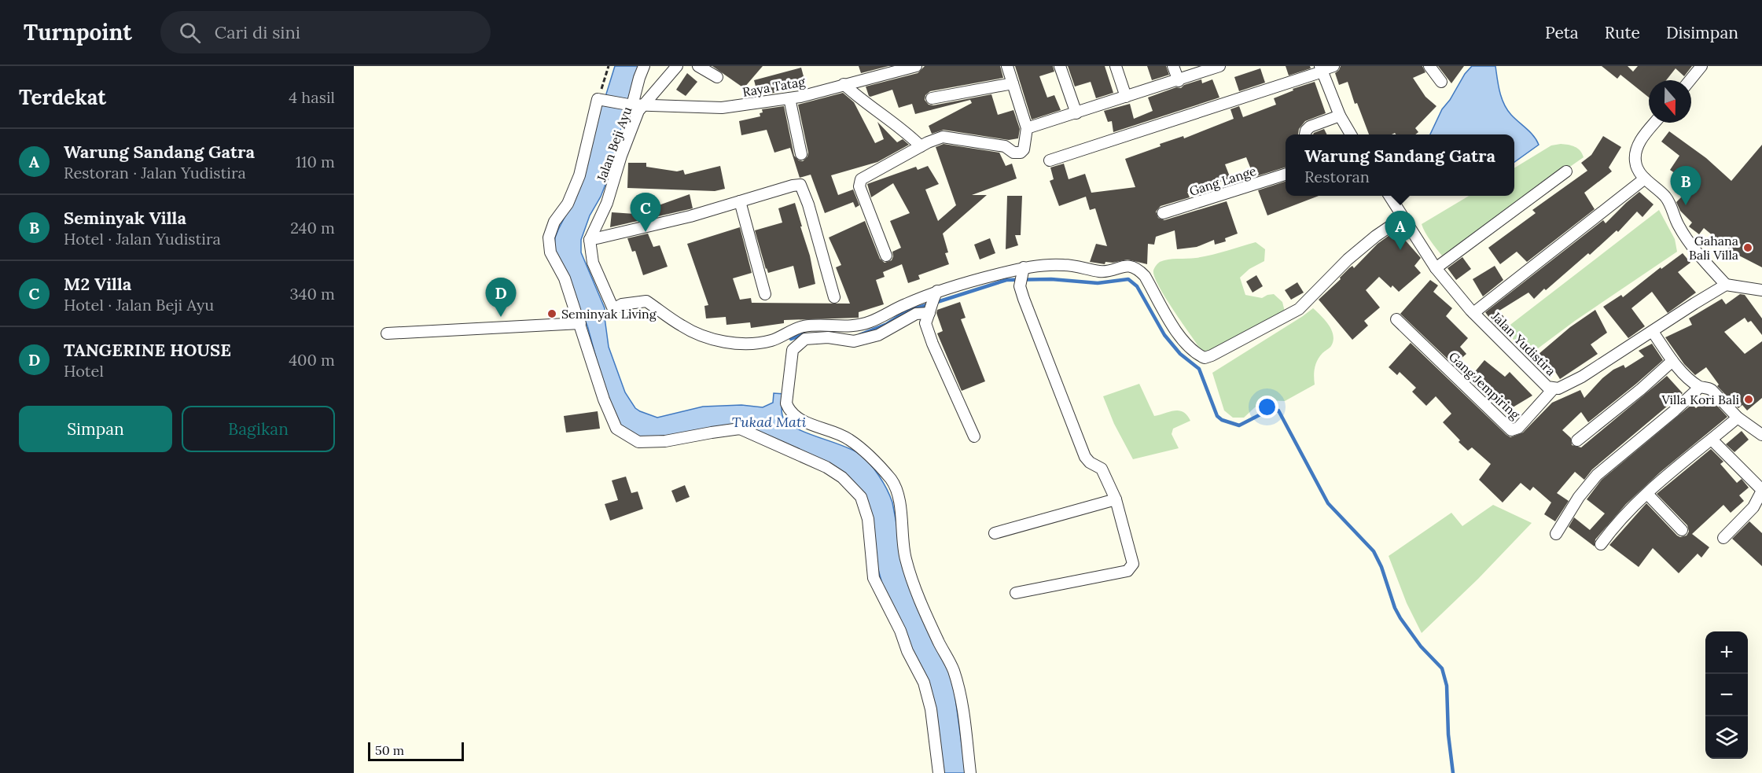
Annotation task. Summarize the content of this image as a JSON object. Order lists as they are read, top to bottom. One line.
{"streets":{"street":["Raya Tatag","Jalan Beji Ayu","Gang Lange","Jalan Yudistira","Gang Jempiring"]},"crossings":[["Raya Tatag","Jalan Beji Ayu"],["Jalan Yudistira","Gang Jempiring"]],"water":["Tukad Mati"],"places":["Gahana Bali Villa","Seminyak Living","Villa Kori Bali"],"scale_bar":"50 m","north":"bottom","page":{"header":"Turnpoint","search":"Cari di sini","nav":["Peta","Rute","Disimpan"],"heading":["Terdekat","4 hasil"],"list":[{"mark":"A","name":"Warung Sandang Gatra","note":"Restoran · Jalan Yudistira","value":"110 m"},{"mark":"B","name":"Seminyak Villa","note":"Hotel · Jalan Yudistira","value":"240 m"},{"mark":"C","name":"M2 Villa","note":"Hotel · Jalan Beji Ayu","value":"340 m"},{"mark":"D","name":"TANGERINE HOUSE","note":"Hotel","value":"400 m"}],"popup":["Warung Sandang Gatra","Restoran"],"pins":["B","C","A","D"],"buttons":["Simpan","Bagikan"],"map_buttons":["+","−"],"scale":"50 m"}}
